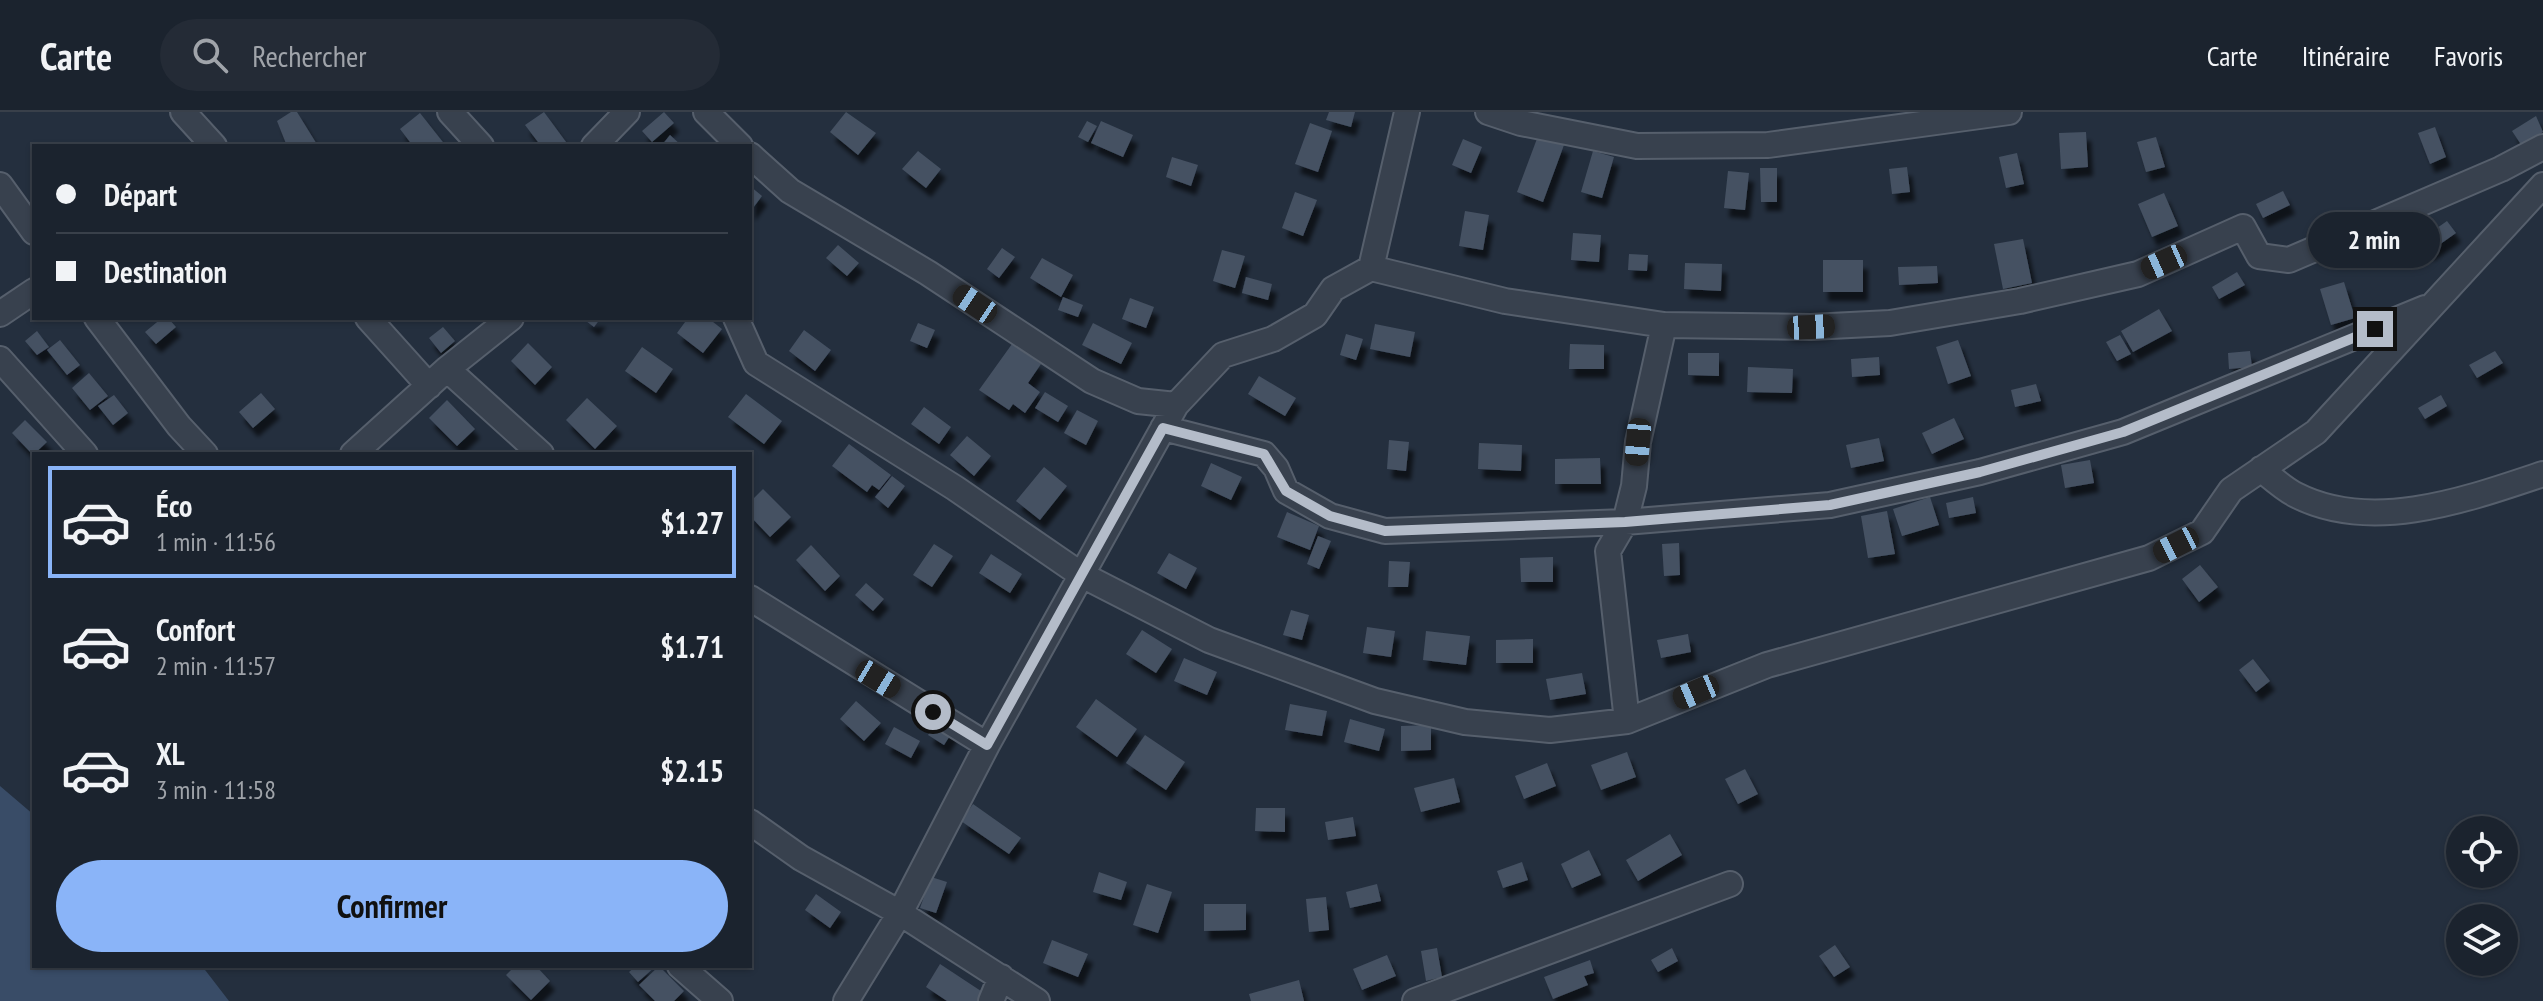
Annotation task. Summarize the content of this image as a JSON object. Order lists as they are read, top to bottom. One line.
{"page":{"header":"Carte","search":"Rechercher","nav":["Carte","Itinéraire","Favoris"],"banner":["Départ","Destination"],"bubble":"2 min","list":[{"name":"Éco","note":"1 min · 11:56","value":"$1.27"},{"name":"Confort","note":"2 min · 11:57","value":"$1.71"},{"name":"XL","note":"3 min · 11:58","value":"$2.15"}],"buttons":"Confirmer"}}
